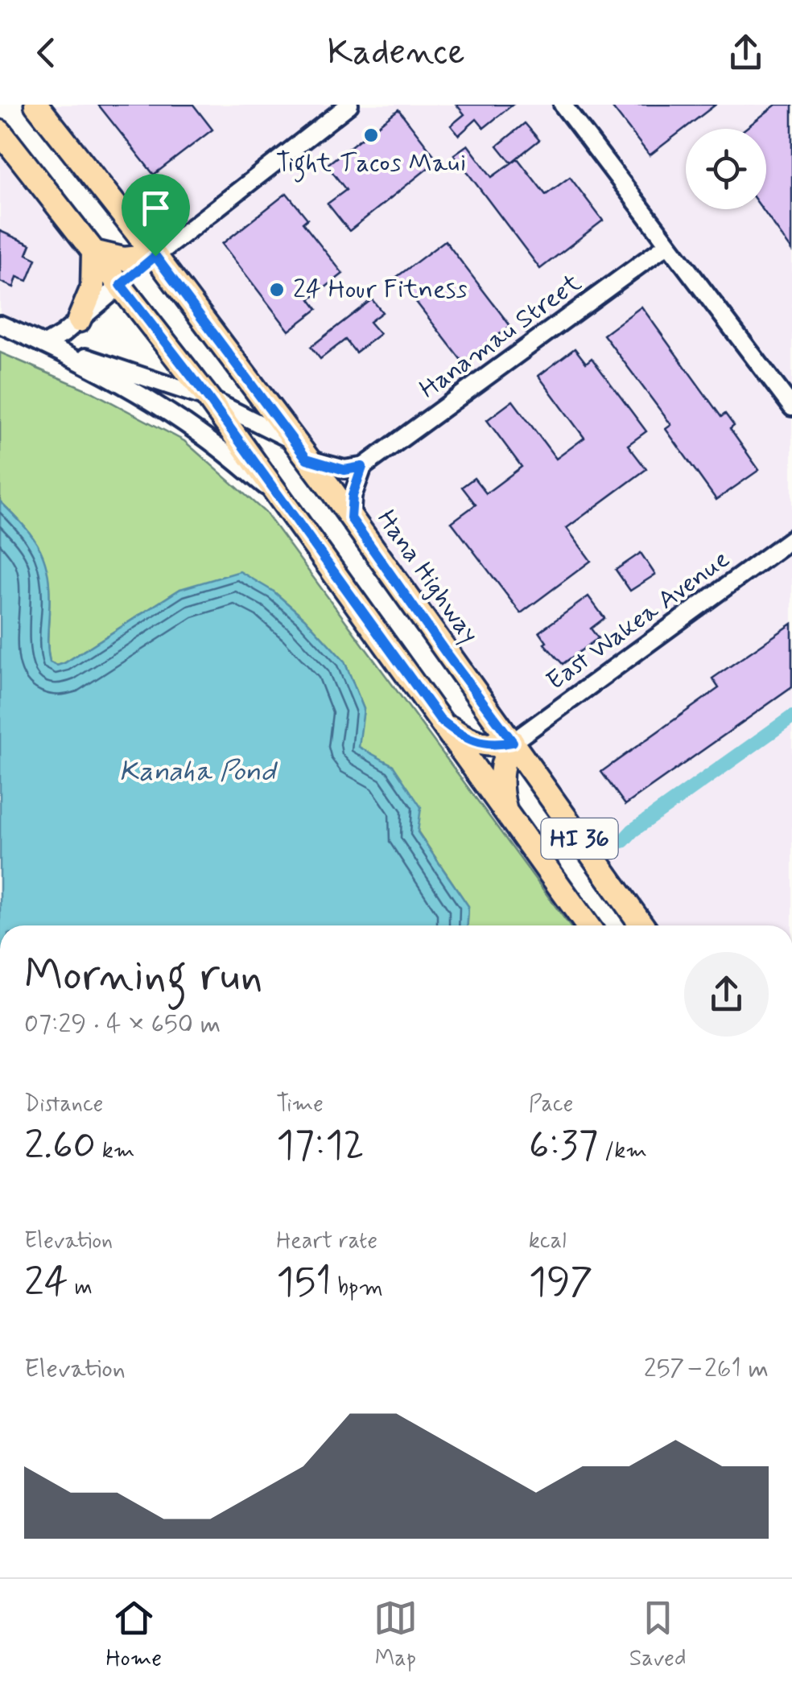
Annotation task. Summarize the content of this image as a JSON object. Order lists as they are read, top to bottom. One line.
{"streets":{"main road":["Hana Highway","HI 36"],"street":["Hanamau Street","East Wakea Avenue"]},"crossings":[["Hana Highway","East Wakea Avenue"],["Hana Highway","HI 36"],["East Wakea Avenue","HI 36"]],"water":["Kanaha Pond"],"places":["Tight Tacos Maui","24 Hour Fitness"],"page":{"header":"Kadence","heading":["Morning run","07:29 · 4 × 650 m"],"stats":[["Distance","2.60 km"],["Time","17:12"],["Pace","6:37 /km"],["Elevation","24 m"],["Heart rate","151 bpm"],["kcal","197"]],"chart":["Elevation","257–261 m"],"tabs":["Home","Map","Saved"]}}
